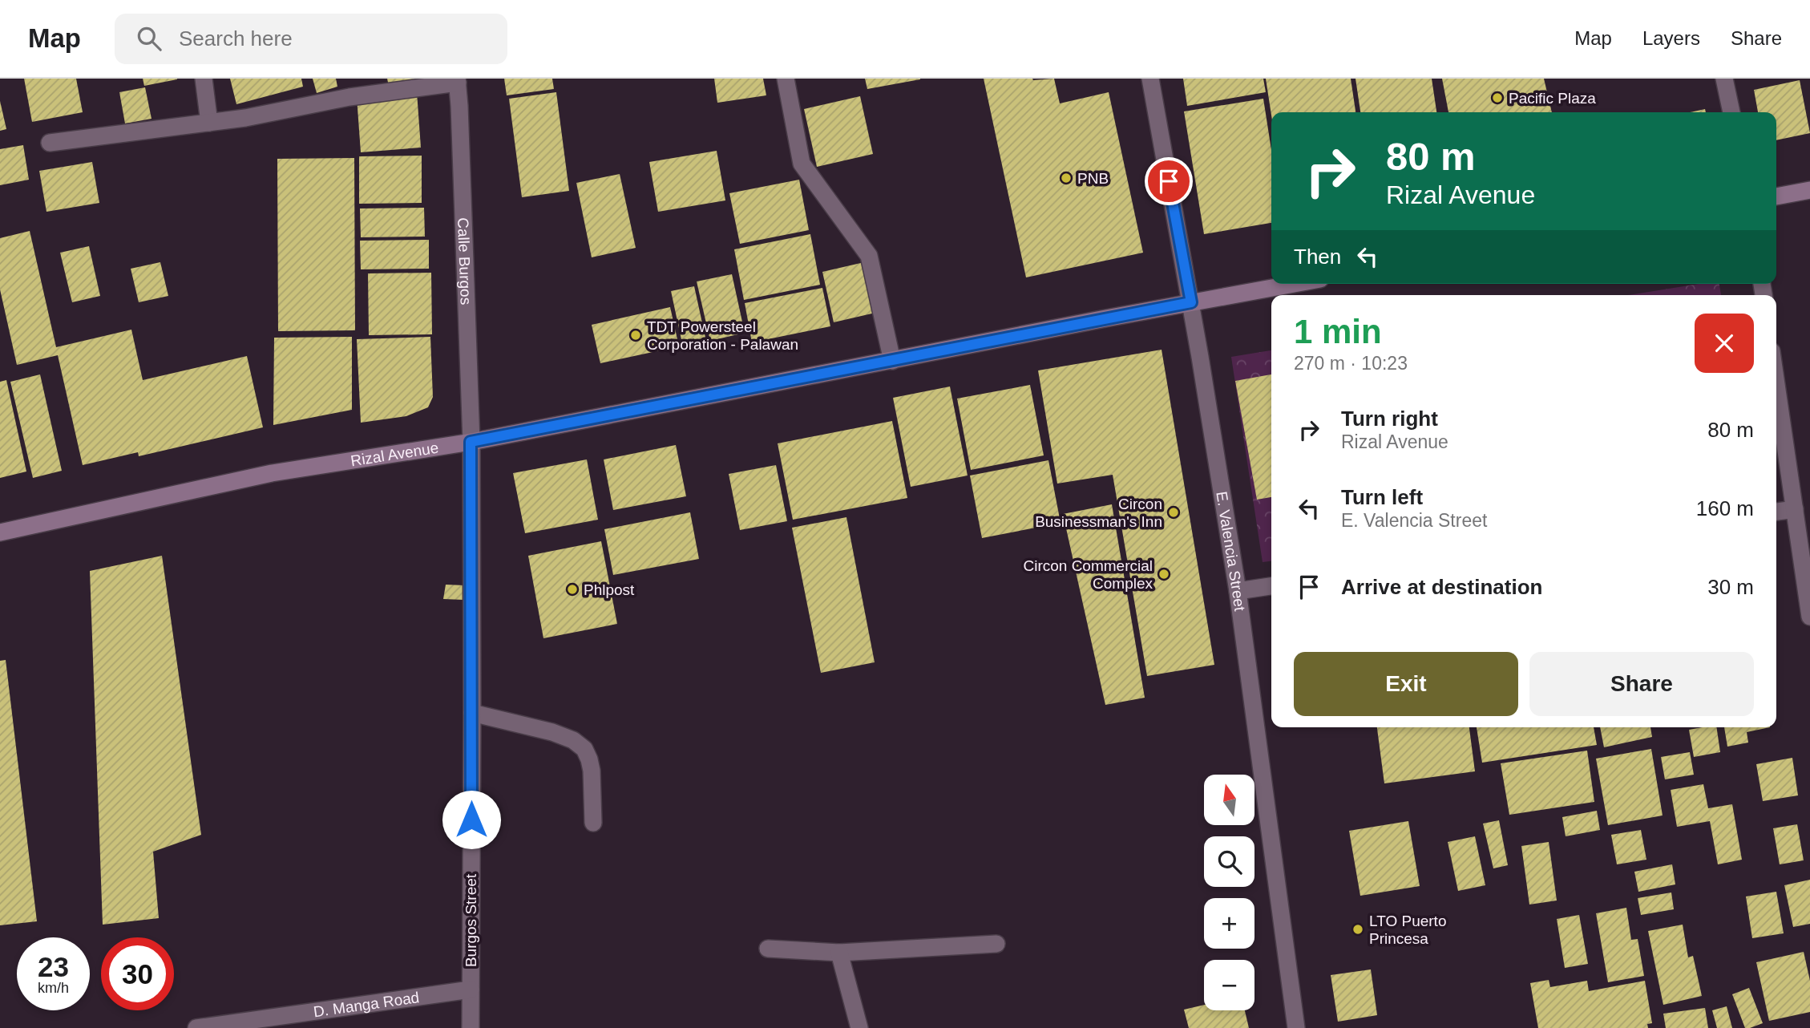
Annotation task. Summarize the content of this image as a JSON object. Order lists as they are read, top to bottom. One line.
{"streets":{"main road":["Rizal Avenue"],"street":["Calle Burgos","E. Valencia Street","Burgos Street","D. Manga Road"]},"crossings":[["Calle Burgos","Rizal Avenue"],["Calle Burgos","Burgos Street"],["Rizal Avenue","E. Valencia Street"],["Rizal Avenue","Burgos Street"],["Burgos Street","D. Manga Road"]],"places":["Pacific Plaza","PNB","TDT Powersteel Corporation - Palawan","Circon Businessman's Inn","Circon Commercial Complex","Phlpost","LTO Puerto Princesa"],"north":"top","page":{"header":"Map","search":"Search here","nav":["Map","Layers","Share"],"turn":["80 m","Rizal Avenue"],"then":"Then","heading":["1 min","270 m · 10:23"],"list":[{"name":"Turn right","note":"Rizal Avenue","value":"80 m"},{"name":"Turn left","note":"E. Valencia Street","value":"160 m"},{"name":"Arrive at destination","value":"30 m"}],"buttons":["Exit","Share"],"map_buttons":["+","−"],"speed":"23 km/h","limit":"30"}}
